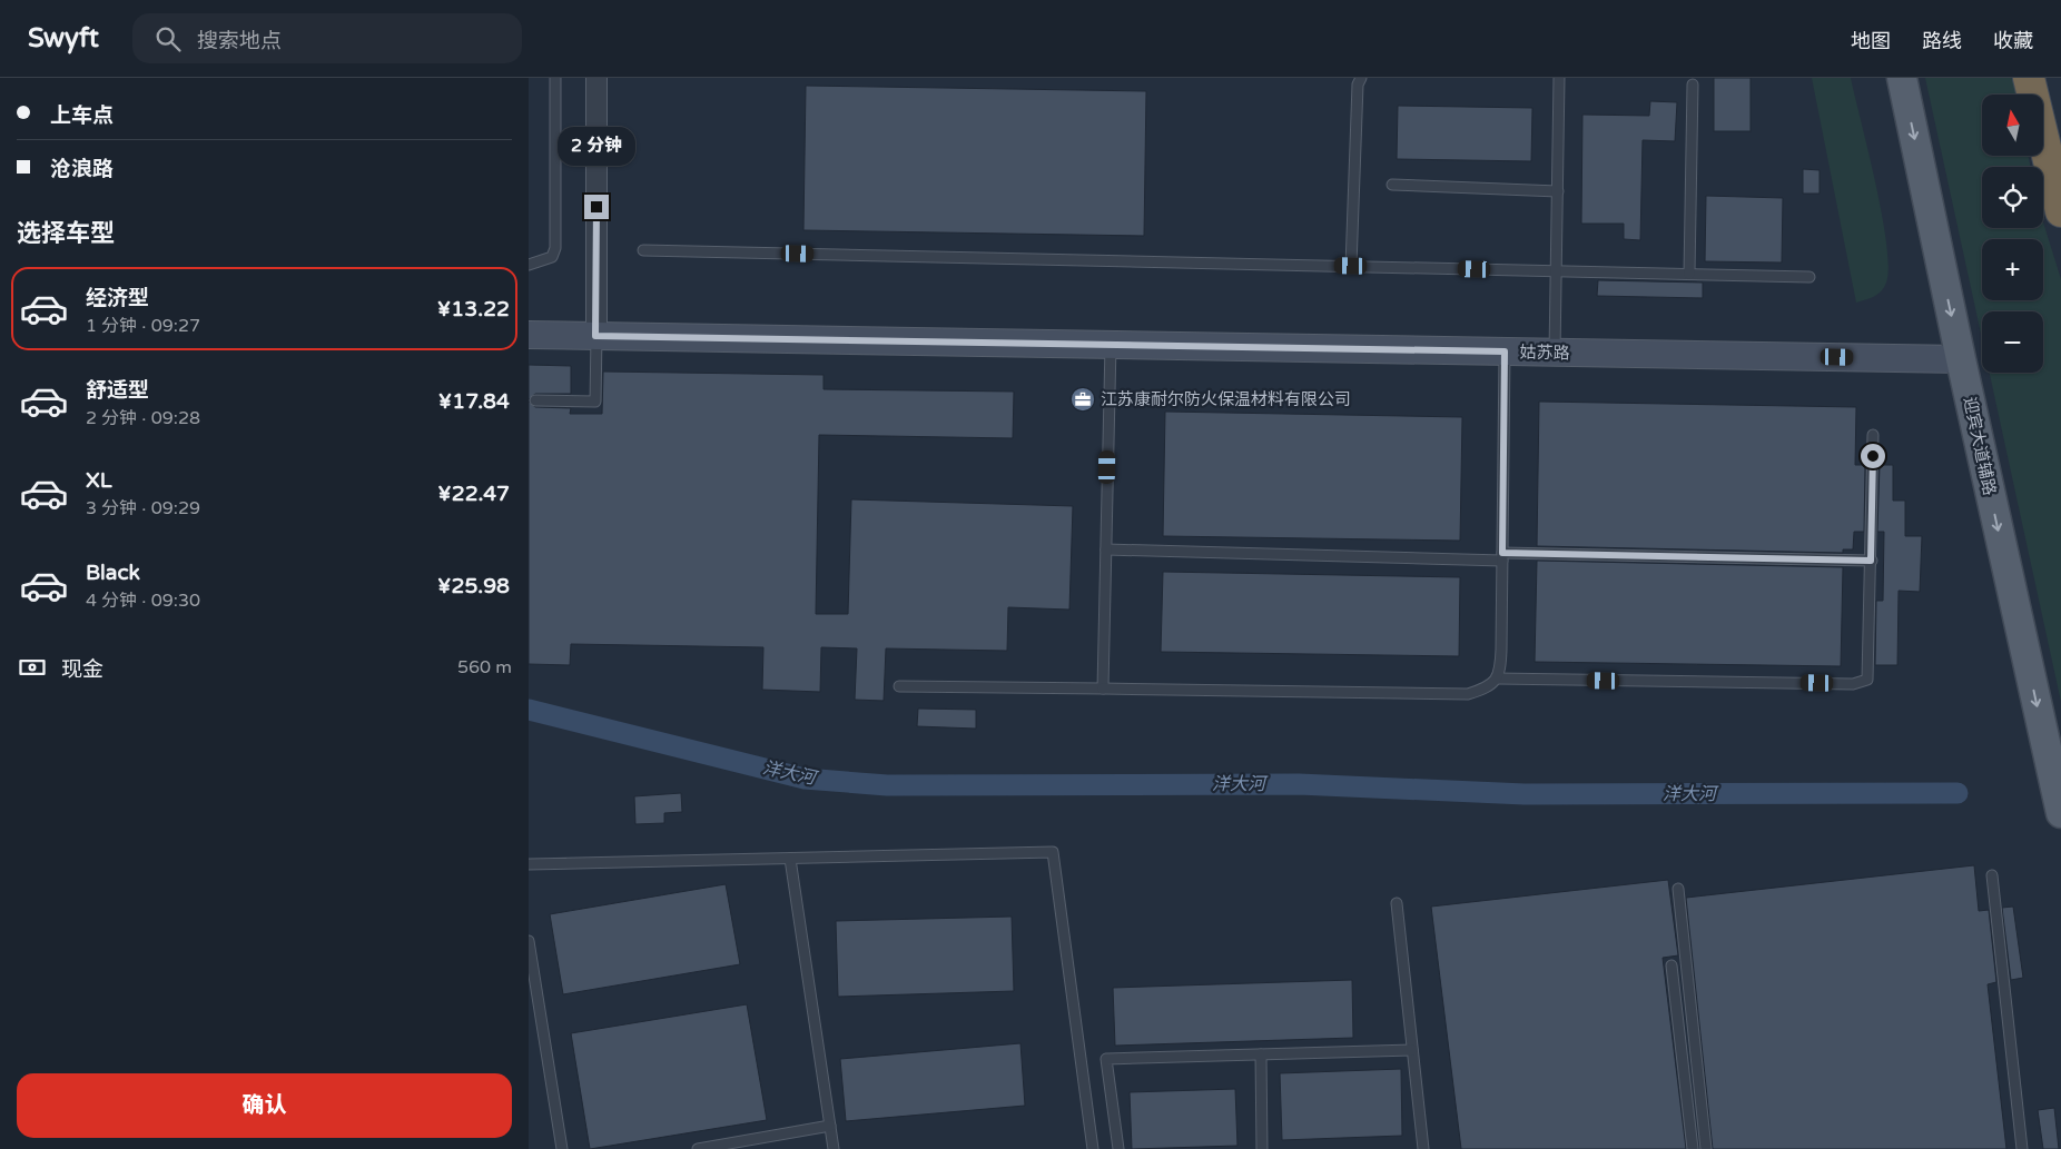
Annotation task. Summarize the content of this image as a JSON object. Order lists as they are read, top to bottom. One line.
{"streets":{"main road":["迎宾大道辅路"],"street":["姑苏路"]},"crossings":[["姑苏路","迎宾大道辅路"]],"one_way":["迎宾大道辅路"],"water":["洋大河"],"places":{"office":["江苏康耐尔防火保温材料有限公司"]},"north":"top","page":{"header":"Swyft","search":"搜索地点","nav":["地图","路线","收藏"],"banner":["上车点","沧浪路"],"map_buttons":["+","−"],"bubble":"2 分钟","heading":"选择车型","list":[{"name":"经济型","note":"1 分钟 · 09:27","value":"¥13.22"},{"name":"舒适型","note":"2 分钟 · 09:28","value":"¥17.84"},{"name":"XL","note":"3 分钟 · 09:29","value":"¥22.47"},{"name":"Black","note":"4 分钟 · 09:30","value":"¥25.98"}],"pay":["现金","560 m"],"buttons":"确认"}}
